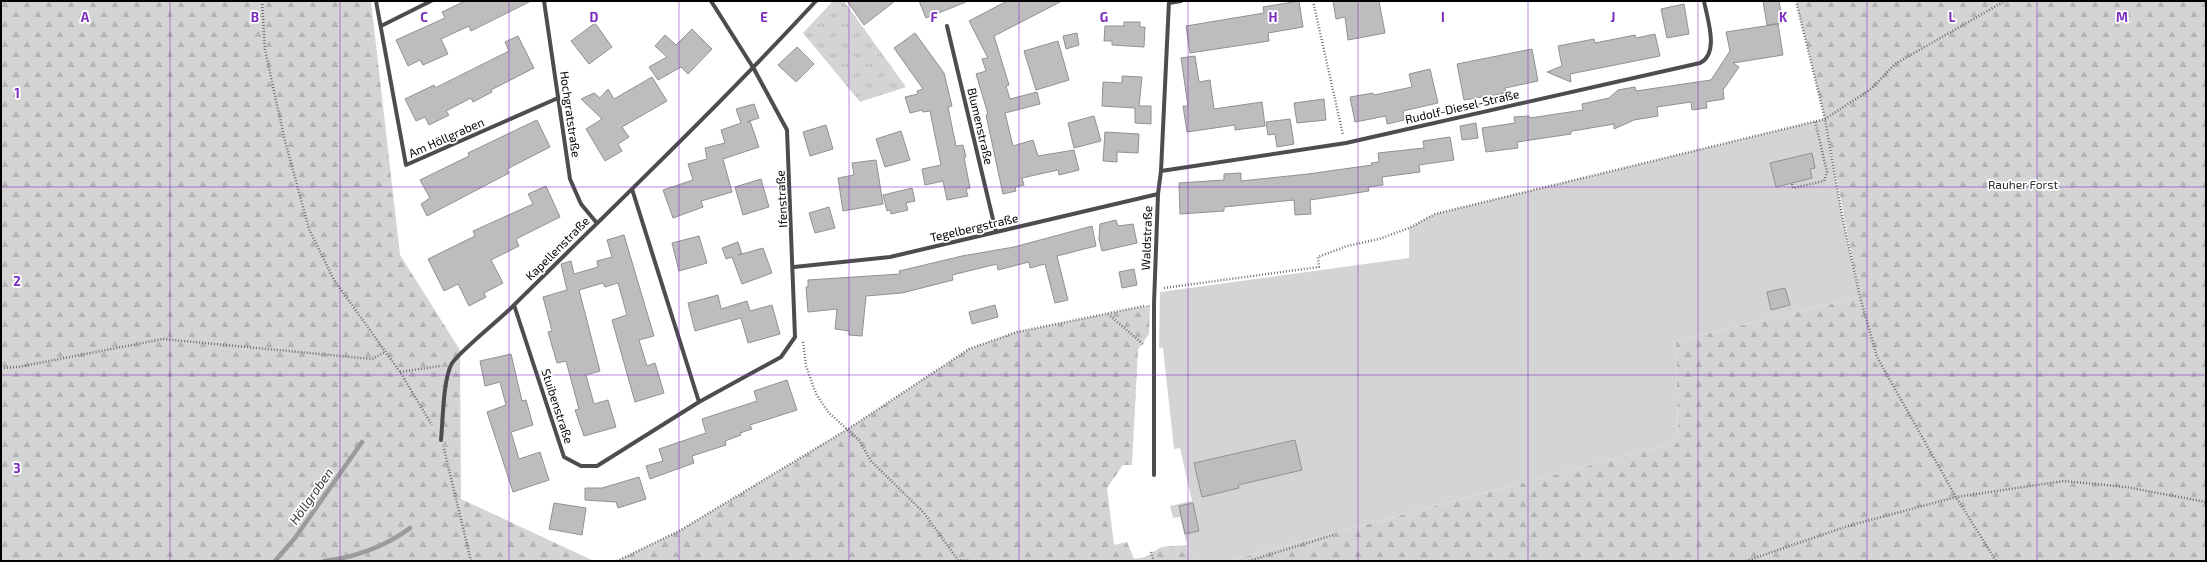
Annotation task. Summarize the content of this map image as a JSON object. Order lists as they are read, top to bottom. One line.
{"streets":{"street":["Rudolf-Diesel-Straße","Hochgratstraße","Blumenstraße","Am Höllgraben","Ifenstraße","Tegelbergstraße","Waldstraße","Kapellenstraße","Stuibenstraße"]},"crossings":[["Rudolf-Diesel-Straße","Waldstraße"],["Hochgratstraße","Am Höllgraben"],["Hochgratstraße","Kapellenstraße"],["Blumenstraße","Tegelbergstraße"],["Ifenstraße","Tegelbergstraße"],["Ifenstraße","Kapellenstraße"],["Ifenstraße","Stuibenstraße"],["Tegelbergstraße","Waldstraße"],["Kapellenstraße","Stuibenstraße"]],"water":["Höllgraben"],"parks":["Rauher Forst"],"grid":{"columns":["A","B","C","D","E","F","G","H","I","J","K","L","M"],"rows":["1","2","3"]}}
